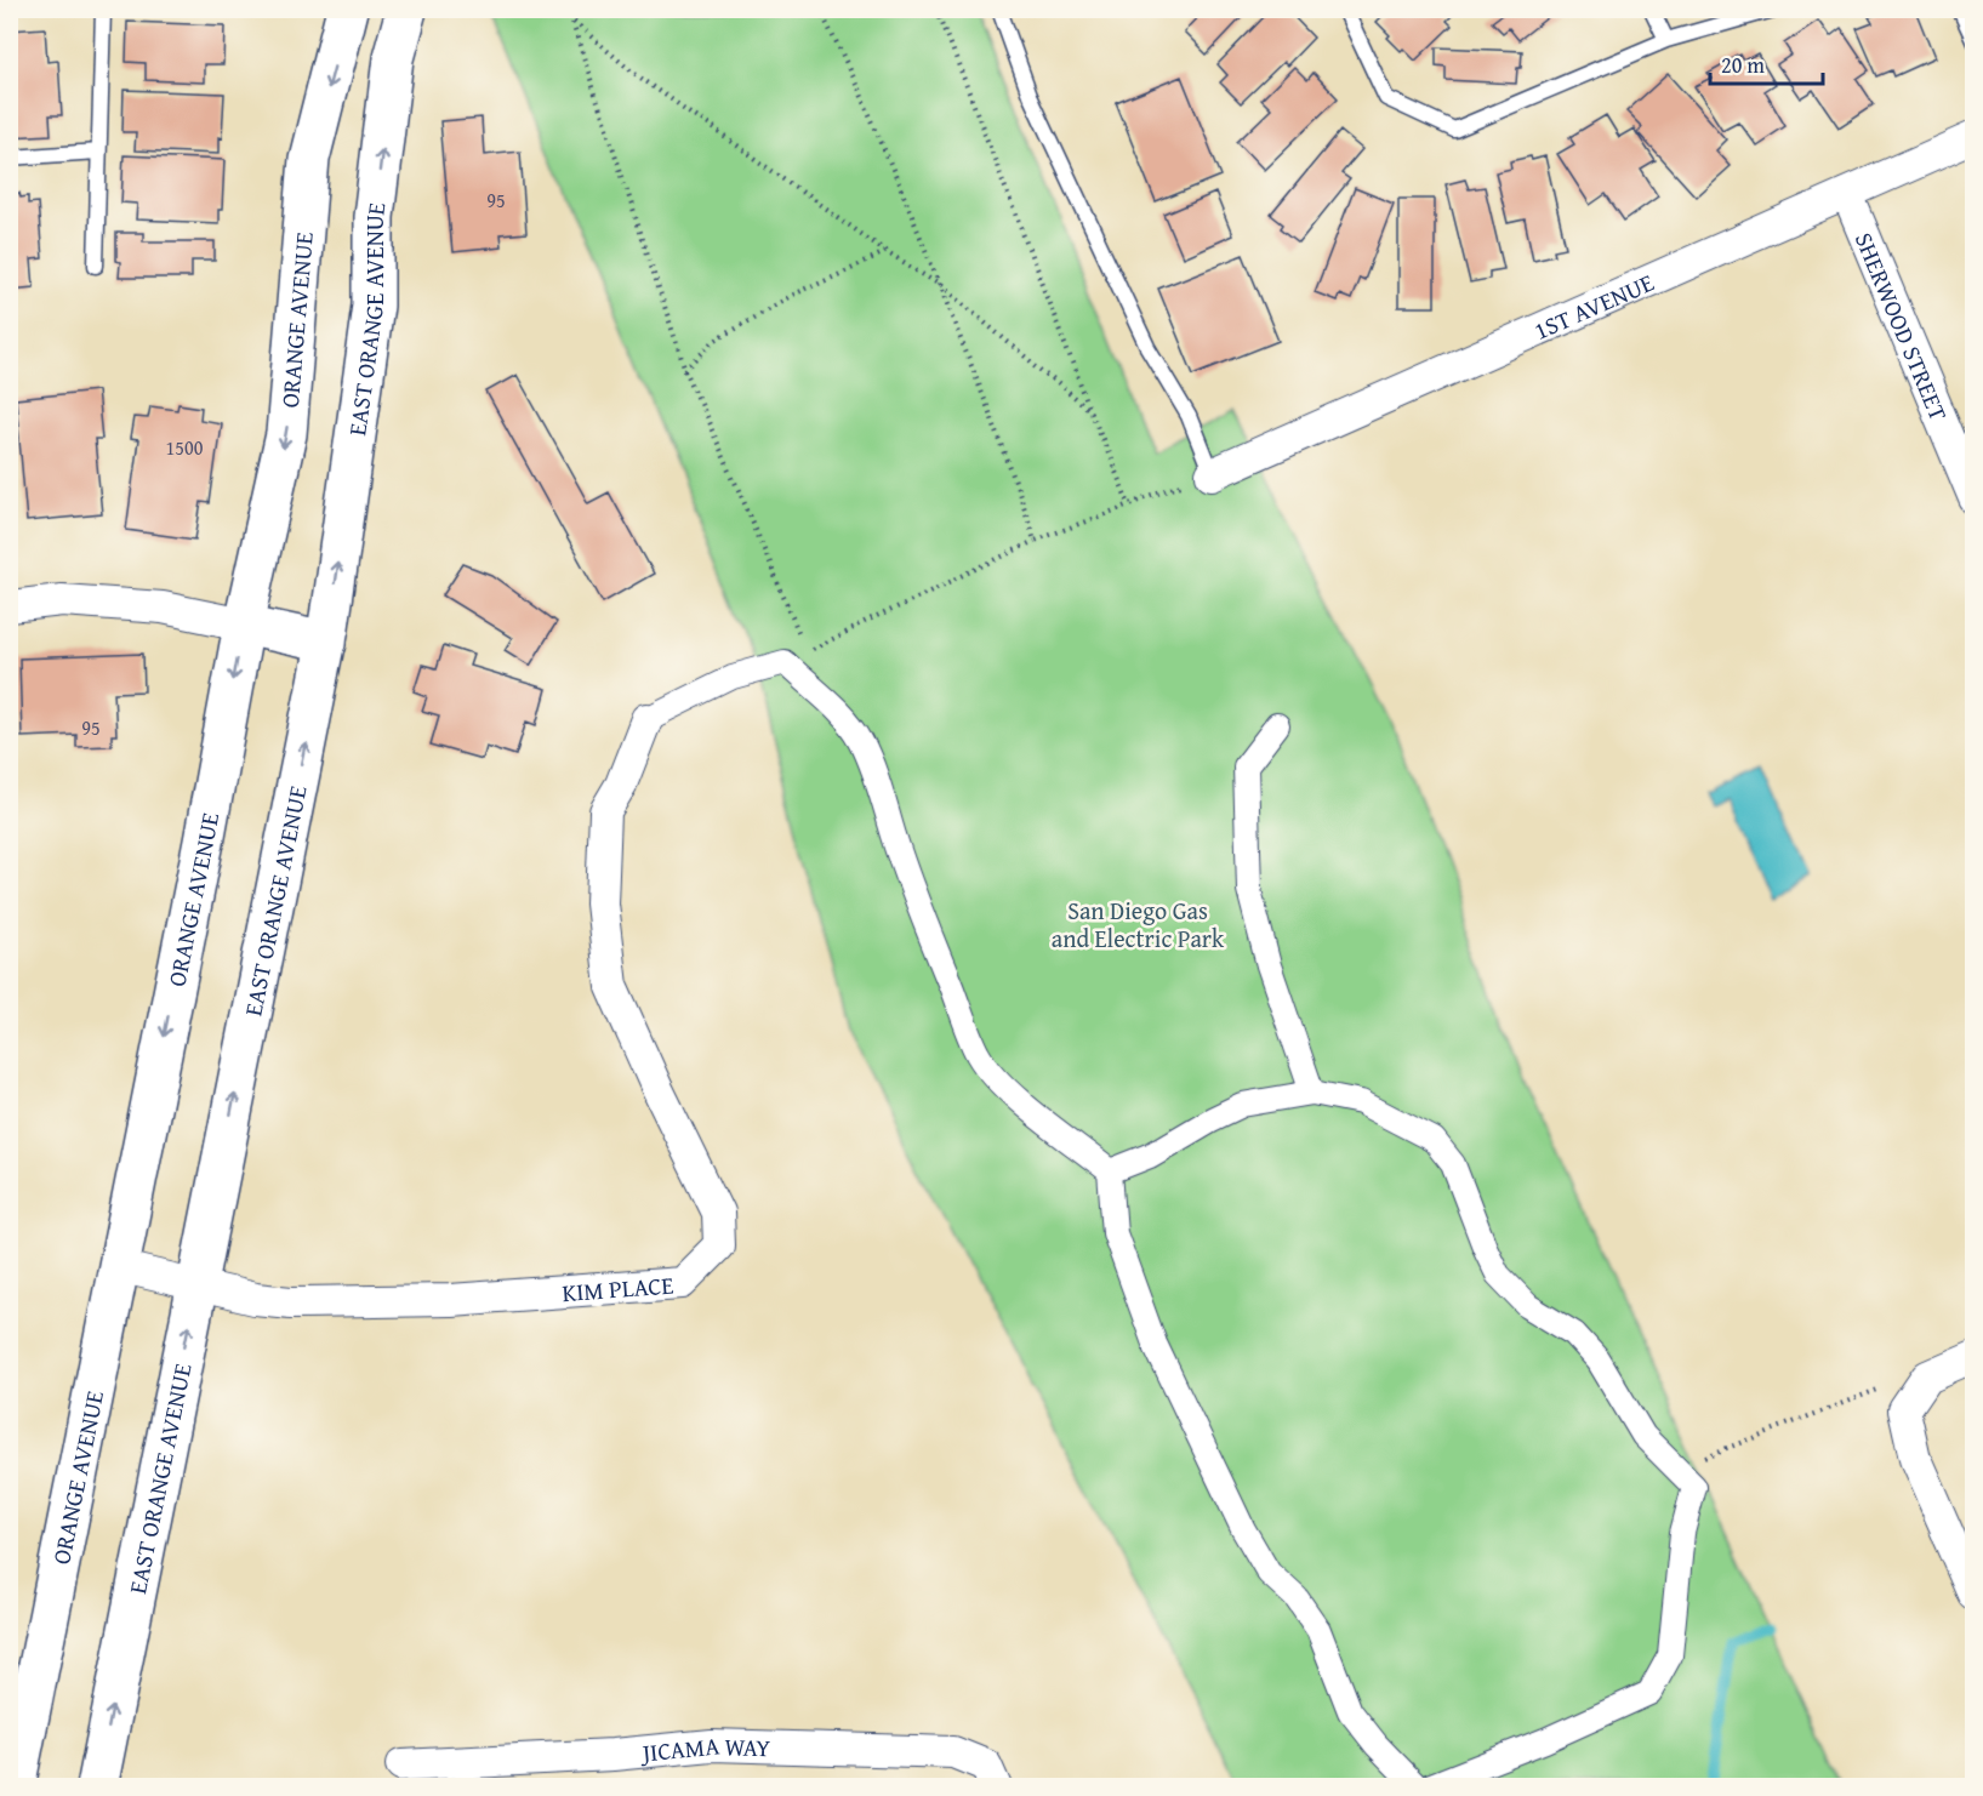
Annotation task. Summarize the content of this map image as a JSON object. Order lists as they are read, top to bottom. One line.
{"streets":{"main road":["ORANGE AVENUE","EAST ORANGE AVENUE"],"street":["1ST AVENUE","SHERWOOD STREET","KIM PLACE","JICAMA WAY"]},"crossings":[["1ST AVENUE","SHERWOOD STREET"],["ORANGE AVENUE","KIM PLACE"],["EAST ORANGE AVENUE","KIM PLACE"]],"one_way":["ORANGE AVENUE","EAST ORANGE AVENUE"],"parks":["San Diego Gas and Electric Park"],"house_numbers":["95","1500","95"],"scale_bar":"20 m"}
